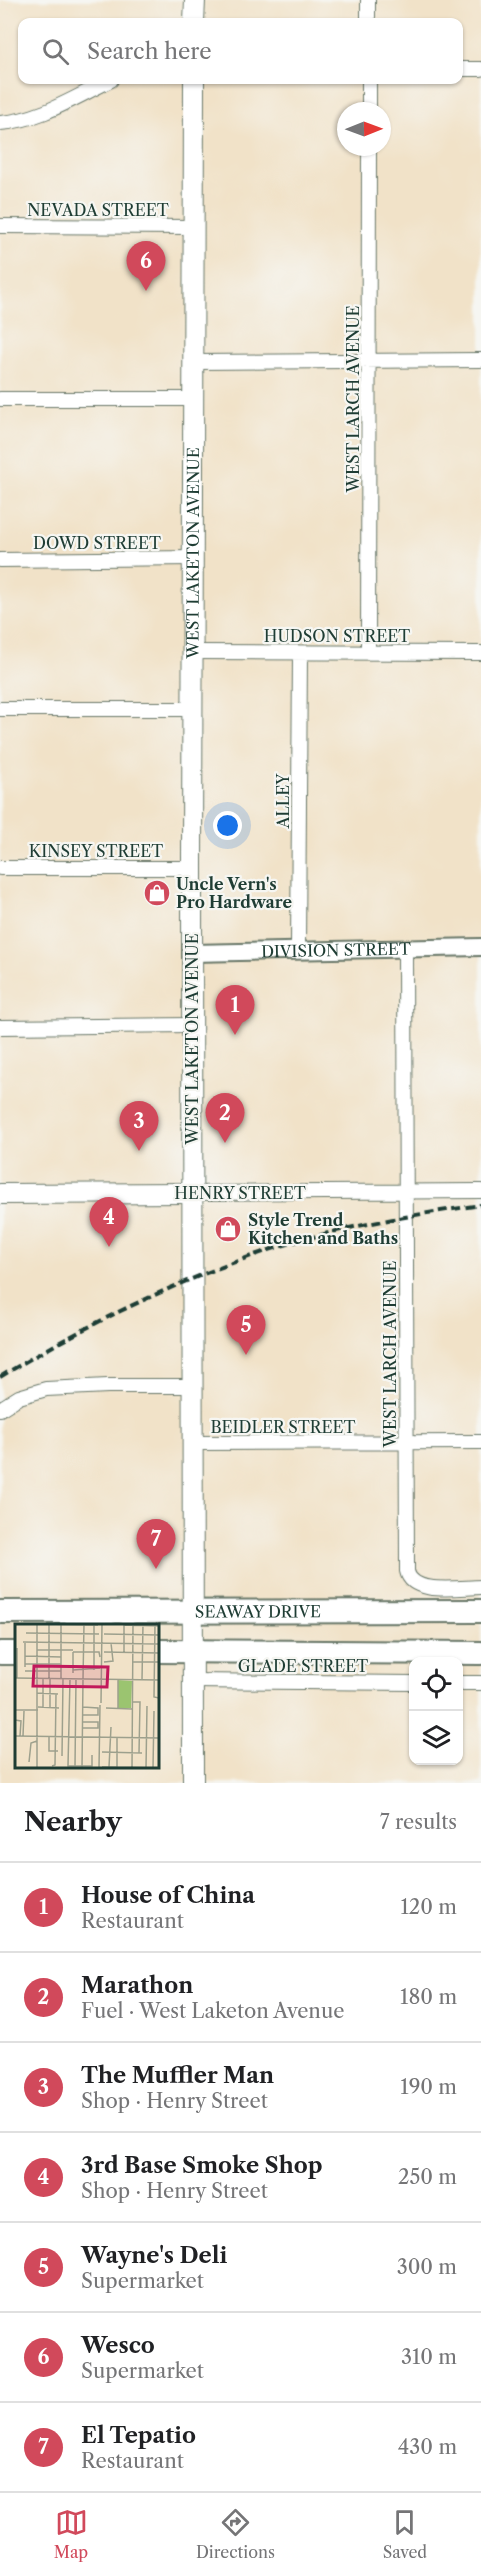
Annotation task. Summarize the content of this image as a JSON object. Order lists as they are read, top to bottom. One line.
{"streets":{"highway":["SEAWAY DRIVE"],"main road":["WEST LAKETON AVENUE","HENRY STREET"],"street":["NEVADA STREET","WEST LARCH AVENUE","DOWD STREET","HUDSON STREET","ALLEY","KINSEY STREET","DIVISION STREET","BEIDLER STREET","GLADE STREET"]},"crossings":[["NEVADA STREET","WEST LAKETON AVENUE"],["WEST LARCH AVENUE","HUDSON STREET"],["WEST LARCH AVENUE","DIVISION STREET"],["WEST LARCH AVENUE","HENRY STREET"],["WEST LARCH AVENUE","BEIDLER STREET"],["DOWD STREET","WEST LAKETON AVENUE"],["WEST LAKETON AVENUE","HUDSON STREET"],["WEST LAKETON AVENUE","KINSEY STREET"],["WEST LAKETON AVENUE","DIVISION STREET"],["WEST LAKETON AVENUE","HENRY STREET"],["WEST LAKETON AVENUE","BEIDLER STREET"],["WEST LAKETON AVENUE","SEAWAY DRIVE"],["WEST LAKETON AVENUE","GLADE STREET"],["HUDSON STREET","ALLEY"],["ALLEY","DIVISION STREET"]],"places":{"shop":["Uncle Vern's Pro Hardware","Style Trend Kitchen and Baths"]},"north":"right","page":{"search":"Search here","pins":["6","1","2","3","4","5","7"],"heading":["Nearby","7 results"],"list":[{"mark":"1","name":"House of China","note":"Restaurant","value":"120 m"},{"mark":"2","name":"Marathon","note":"Fuel · West Laketon Avenue","value":"180 m"},{"mark":"3","name":"The Muffler Man","note":"Shop · Henry Street","value":"190 m"},{"mark":"4","name":"3rd Base Smoke Shop","note":"Shop · Henry Street","value":"250 m"},{"mark":"5","name":"Wayne's Deli","note":"Supermarket","value":"300 m"},{"mark":"6","name":"Wesco","note":"Supermarket","value":"310 m"},{"mark":"7","name":"El Tepatio","note":"Restaurant","value":"430 m"}],"nav":["Map","Directions","Saved"]}}
